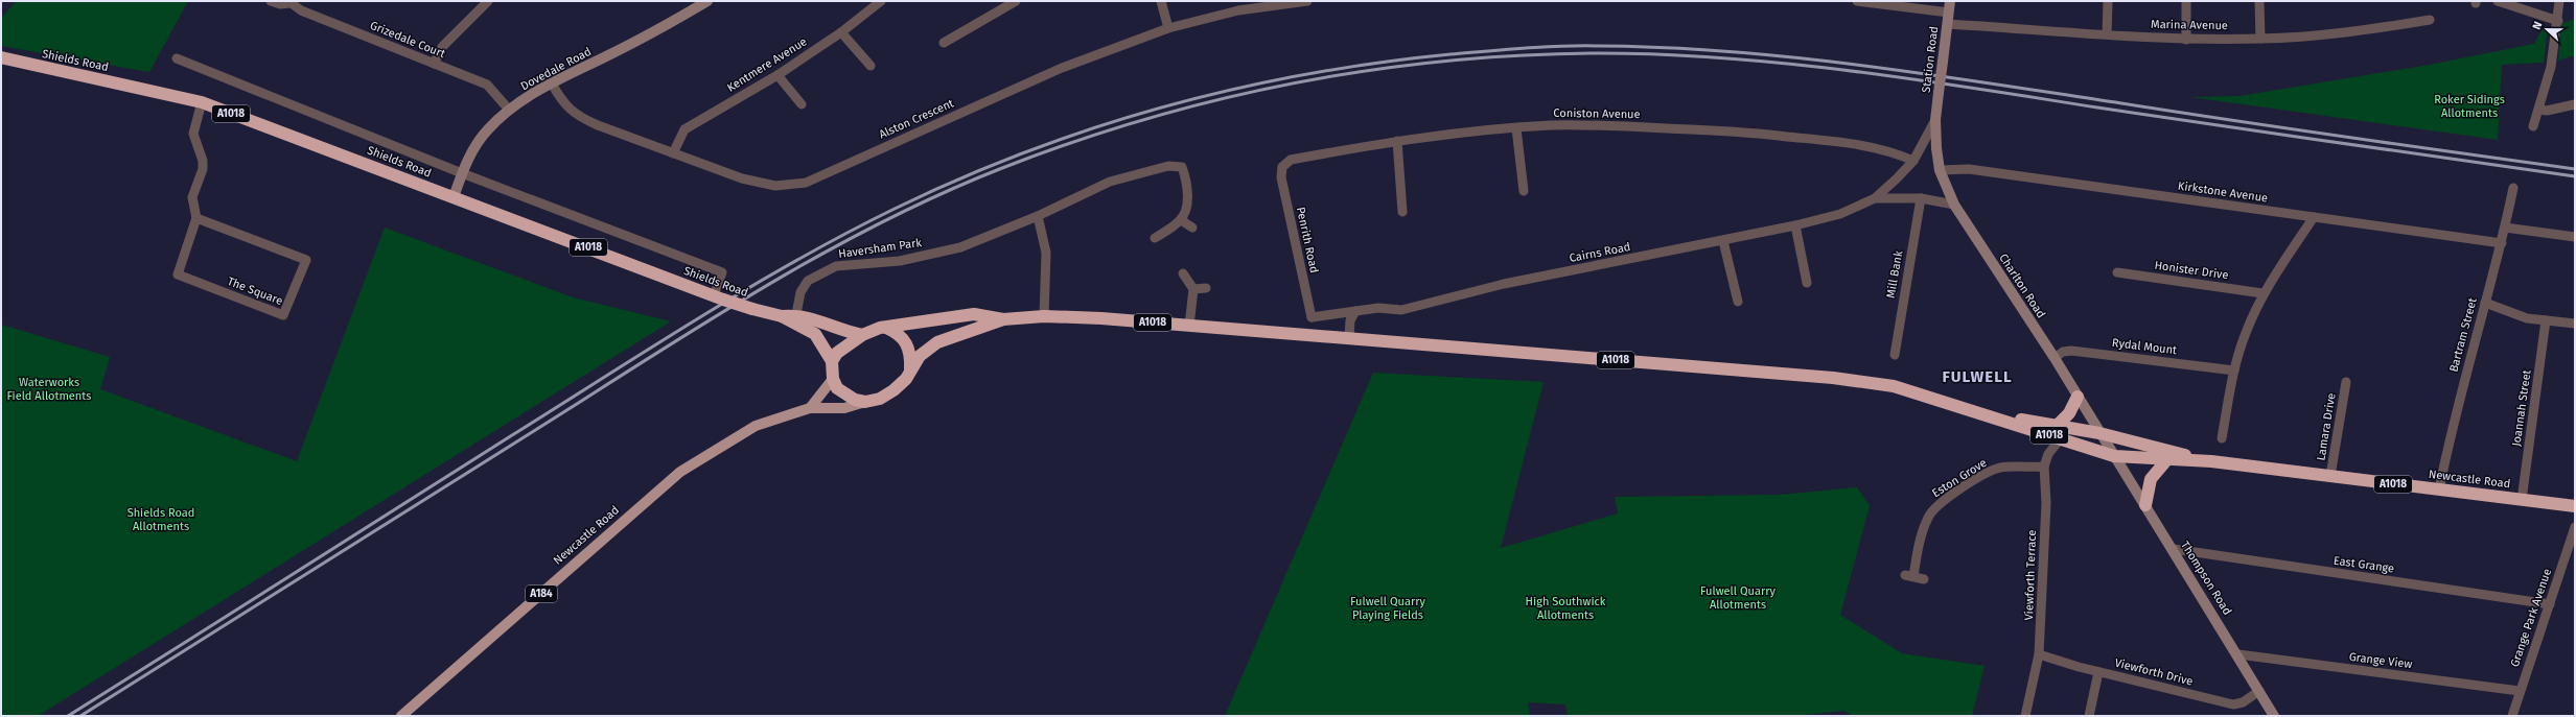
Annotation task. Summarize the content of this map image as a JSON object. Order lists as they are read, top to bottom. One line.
{"streets":{"highway":["Shields Road","A1018","Newcastle Road"],"main road":["Station Road","Dovedale Road","Charlton Road","Thompson Road","A184"],"street":["Marina Avenue","Grizedale Court","Kentmere Avenue","Coniston Avenue","Alston Crescent","Kirkstone Avenue","Penrith Road","Haversham Park","Cairns Road","Honister Drive","Mill Bank","The Square","Bartram Street","Rydal Mount","Joannah Street","Lamara Drive","Eston Grove","East Grange","Viewforth Terrace","Grange Park Avenue","Grange View","Viewforth Drive"]},"crossings":[["Marina Avenue","Station Road"],["Grizedale Court","Dovedale Road"],["Station Road","Cairns Road"],["Station Road","Charlton Road"],["Shields Road","Dovedale Road"],["Shields Road","A1018"],["Shields Road","The Square"],["Kentmere Avenue","Alston Crescent"],["Dovedale Road","Alston Crescent"],["A1018","Haversham Park"],["A1018","Charlton Road"],["A1018","Newcastle Road"],["A1018","Viewforth Terrace"],["A1018","Thompson Road"],["A1018","A184"],["Coniston Avenue","Penrith Road"],["Coniston Avenue","Cairns Road"],["Kirkstone Avenue","Charlton Road"],["Kirkstone Avenue","Bartram Street"],["Penrith Road","Cairns Road"],["Cairns Road","Mill Bank"],["Cairns Road","Charlton Road"],["Charlton Road","Rydal Mount"],["Charlton Road","Newcastle Road"],["Charlton Road","Thompson Road"],["Bartram Street","Newcastle Road"],["Joannah Street","Newcastle Road"],["Lamara Drive","Newcastle Road"],["Eston Grove","Viewforth Terrace"],["Newcastle Road","Thompson Road"],["Newcastle Road","A184"],["East Grange","Thompson Road"],["East Grange","Grange Park Avenue"],["Viewforth Terrace","Viewforth Drive"],["Thompson Road","Grange View"],["Thompson Road","Viewforth Drive"],["Grange Park Avenue","Grange View"]],"districts":["FULWELL"],"parks":["Roker Sidings Allotments","Waterworks Field Allotments","Shields Road Allotments","Fulwell Quarry Allotments","Fulwell Quarry Playing Fields","High Southwick Allotments"],"north":"left"}
